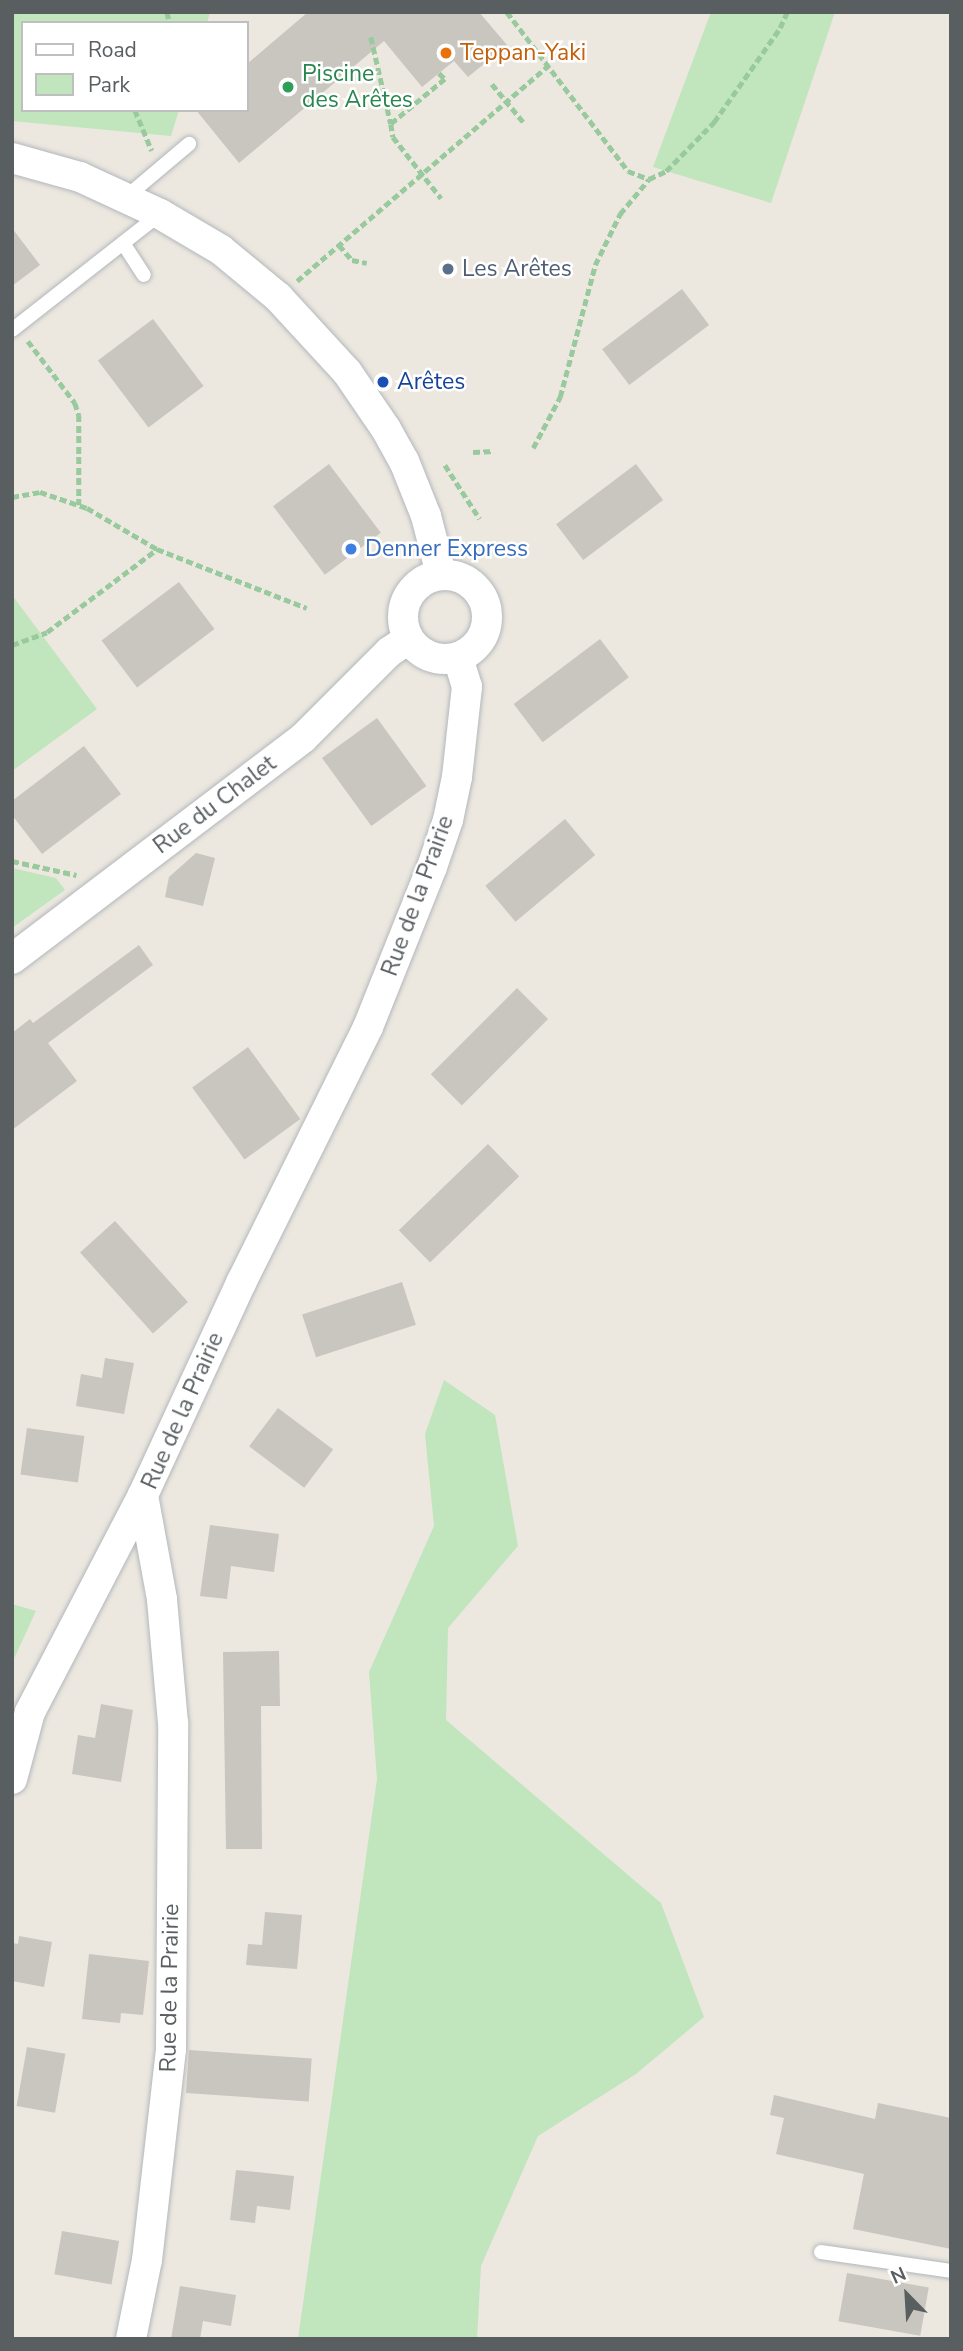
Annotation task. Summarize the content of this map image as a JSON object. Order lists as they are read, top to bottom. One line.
{"streets":{"street":["Rue du Chalet","Rue de la Prairie"]},"crossings":[["Rue du Chalet","Rue de la Prairie"]],"places":["Teppan-Yaki","Piscine des Arêtes","Les Arêtes","Arêtes","Denner Express"],"legend":["Road","Park"],"north":"top left"}
